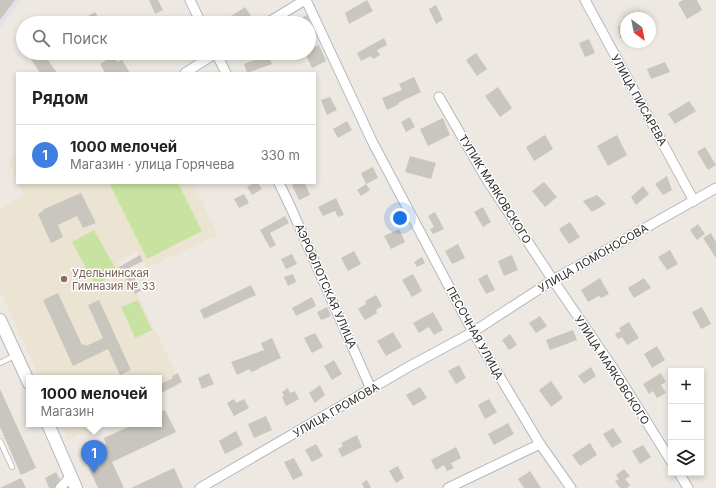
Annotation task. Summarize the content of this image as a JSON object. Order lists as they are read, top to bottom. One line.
{"streets":{"street":["УЛИЦА ПИСАРЕВА","ТУПИК МАЯКОВСКОГО","УЛИЦА ЛОМОНОСОВА","АЭРОФЛОТСКАЯ УЛИЦА","ПЕСОЧНАЯ УЛИЦА","УЛИЦА МАЯКОВСКОГО","УЛИЦА ГРОМОВА"]},"crossings":[["УЛИЦА ПИСАРЕВА","УЛИЦА ЛОМОНОСОВА"],["ТУПИК МАЯКОВСКОГО","УЛИЦА ЛОМОНОСОВА"],["ТУПИК МАЯКОВСКОГО","УЛИЦА МАЯКОВСКОГО"],["УЛИЦА ЛОМОНОСОВА","ПЕСОЧНАЯ УЛИЦА"],["УЛИЦА ЛОМОНОСОВА","УЛИЦА МАЯКОВСКОГО"],["УЛИЦА ЛОМОНОСОВА","УЛИЦА ГРОМОВА"],["АЭРОФЛОТСКАЯ УЛИЦА","УЛИЦА ГРОМОВА"],["ПЕСОЧНАЯ УЛИЦА","УЛИЦА ГРОМОВА"]],"places":["Удельнинская Гимназия № 33"],"north":"bottom right","page":{"search":"Поиск","heading":"Рядом","list":[{"mark":"1","name":"1000 мелочей","note":"Магазин · улица Горячева","value":"330 m"}],"map_buttons":["+","−"],"popup":["1000 мелочей","Магазин"],"pins":"1"}}
